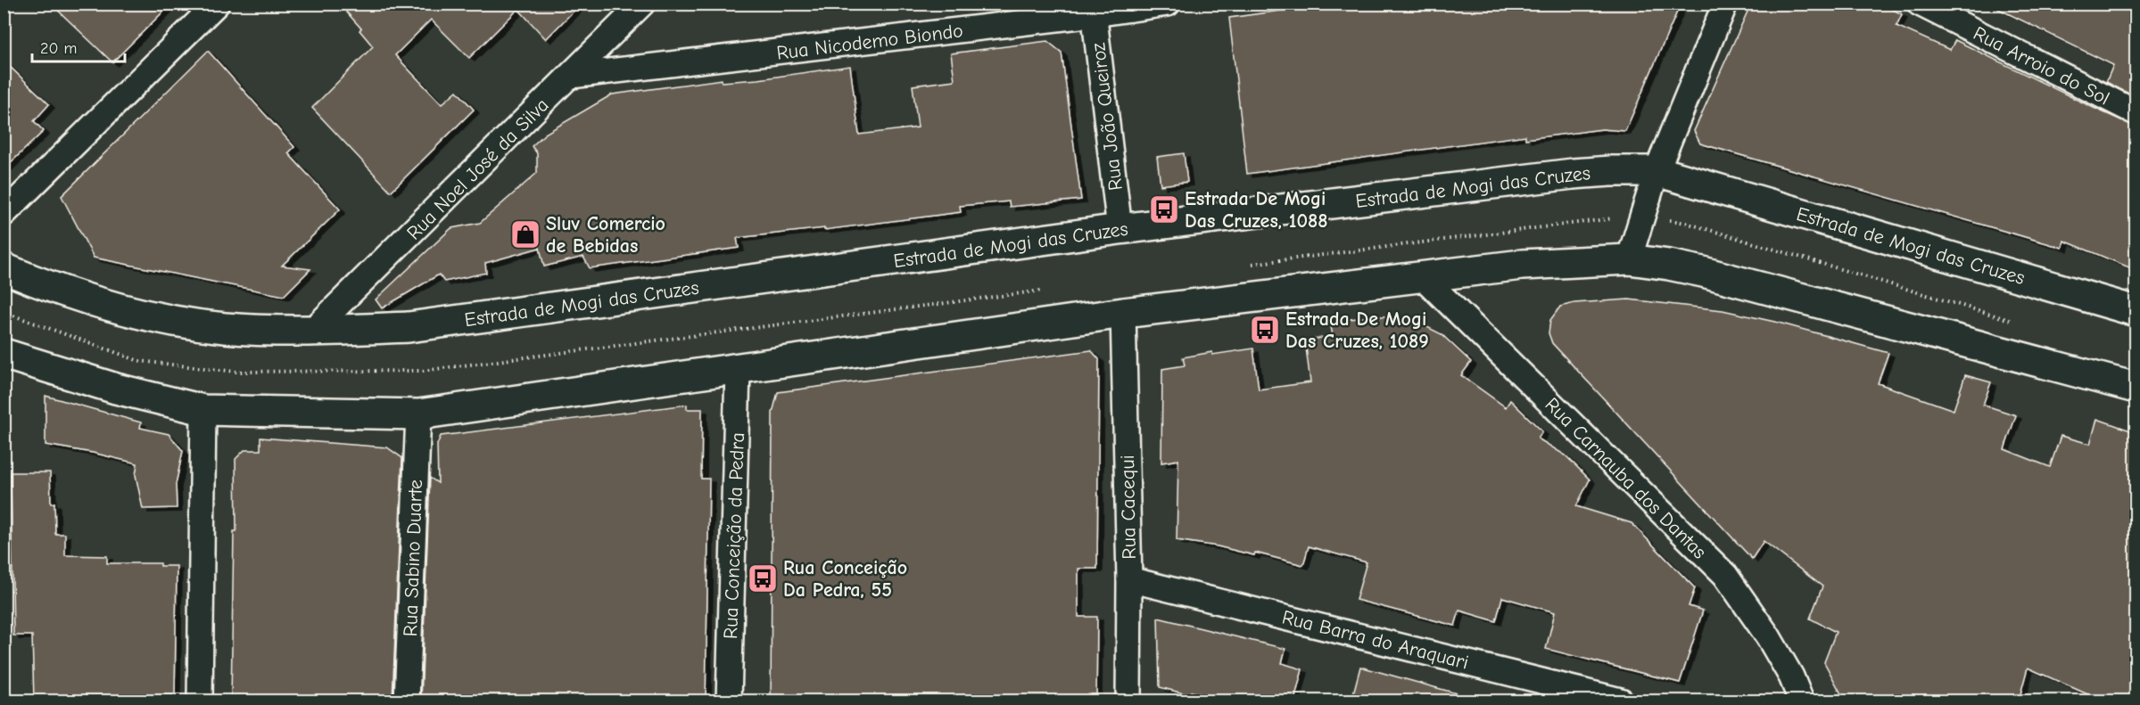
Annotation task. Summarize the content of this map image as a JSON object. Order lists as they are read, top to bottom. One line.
{"streets":{"main road":["Estrada de Mogi das Cruzes"],"street":["Rua Nicodemo Biondo","Rua Arroio do Sol","Rua João Queiroz","Rua Noel José da Silva","Rua Carnauba dos Dantas","Rua Cacequi","Rua Conceição da Pedra","Rua Sabino Duarte","Rua Barra do Araquari"]},"crossings":[["Rua Nicodemo Biondo","Rua João Queiroz"],["Rua Nicodemo Biondo","Rua Noel José da Silva"],["Rua João Queiroz","Estrada de Mogi das Cruzes"],["Rua Noel José da Silva","Estrada de Mogi das Cruzes"],["Rua Cacequi","Rua Barra do Araquari"]],"places":{"bus stop":["Estrada De Mogi Das Cruzes, 1088","Estrada De Mogi Das Cruzes, 1089","Rua Conceição Da Pedra, 55"],"shop":["Sluv Comercio de Bebidas"]},"scale_bar":"20 m"}
